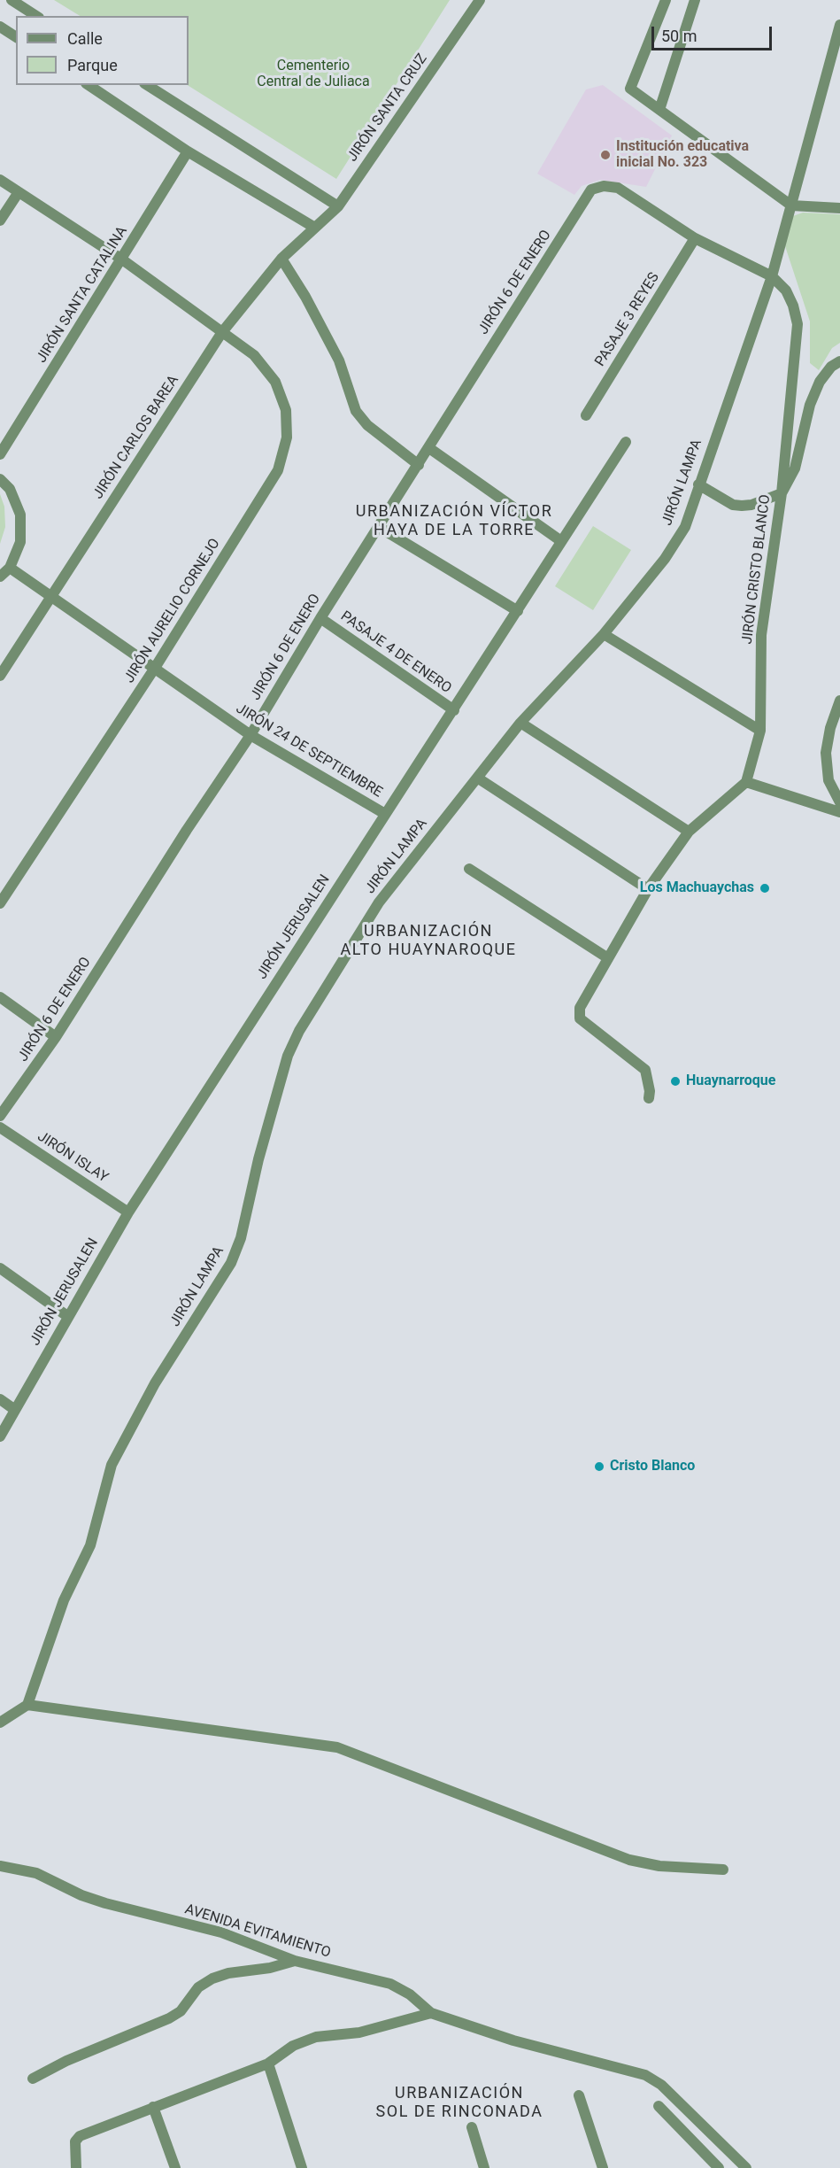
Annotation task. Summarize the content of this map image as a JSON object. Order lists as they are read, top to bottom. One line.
{"streets":{"street":["JIRÓN SANTA CRUZ","JIRÓN 6 DE ENERO","JIRÓN SANTA CATALINA","PASAJE 3 REYES","JIRÓN CARLOS BAREA","JIRÓN LAMPA","JIRÓN CRISTO BLANCO","JIRÓN AURELIO CORNEJO","PASAJE 4 DE ENERO","JIRÓN 24 DE SEPTIEMBRE","JIRÓN JERUSALEN","JIRÓN ISLAY","AVENIDA EVITAMIENTO"]},"crossings":[["JIRÓN SANTA CRUZ","JIRÓN CARLOS BAREA"],["JIRÓN 6 DE ENERO","PASAJE 3 REYES"],["JIRÓN 6 DE ENERO","PASAJE 4 DE ENERO"],["JIRÓN 6 DE ENERO","JIRÓN 24 DE SEPTIEMBRE"],["JIRÓN SANTA CATALINA","JIRÓN AURELIO CORNEJO"],["JIRÓN CARLOS BAREA","JIRÓN AURELIO CORNEJO"],["JIRÓN CARLOS BAREA","JIRÓN 24 DE SEPTIEMBRE"],["JIRÓN LAMPA","JIRÓN CRISTO BLANCO"],["JIRÓN AURELIO CORNEJO","JIRÓN 24 DE SEPTIEMBRE"],["PASAJE 4 DE ENERO","JIRÓN JERUSALEN"],["JIRÓN 24 DE SEPTIEMBRE","JIRÓN JERUSALEN"],["JIRÓN JERUSALEN","JIRÓN ISLAY"]],"districts":["URBANIZACIÓN VÍCTOR HAYA DE LA TORRE","URBANIZACIÓN ALTO HUAYNAROQUE","URBANIZACIÓN SOL DE RINCONADA"],"parks":["Cementerio Central de Juliaca"],"places":["Institución educativa inicial No. 323","Los Machuaychas","Huaynarroque","Cristo Blanco"],"legend":["Calle","Parque"],"scale_bar":"50 m"}
